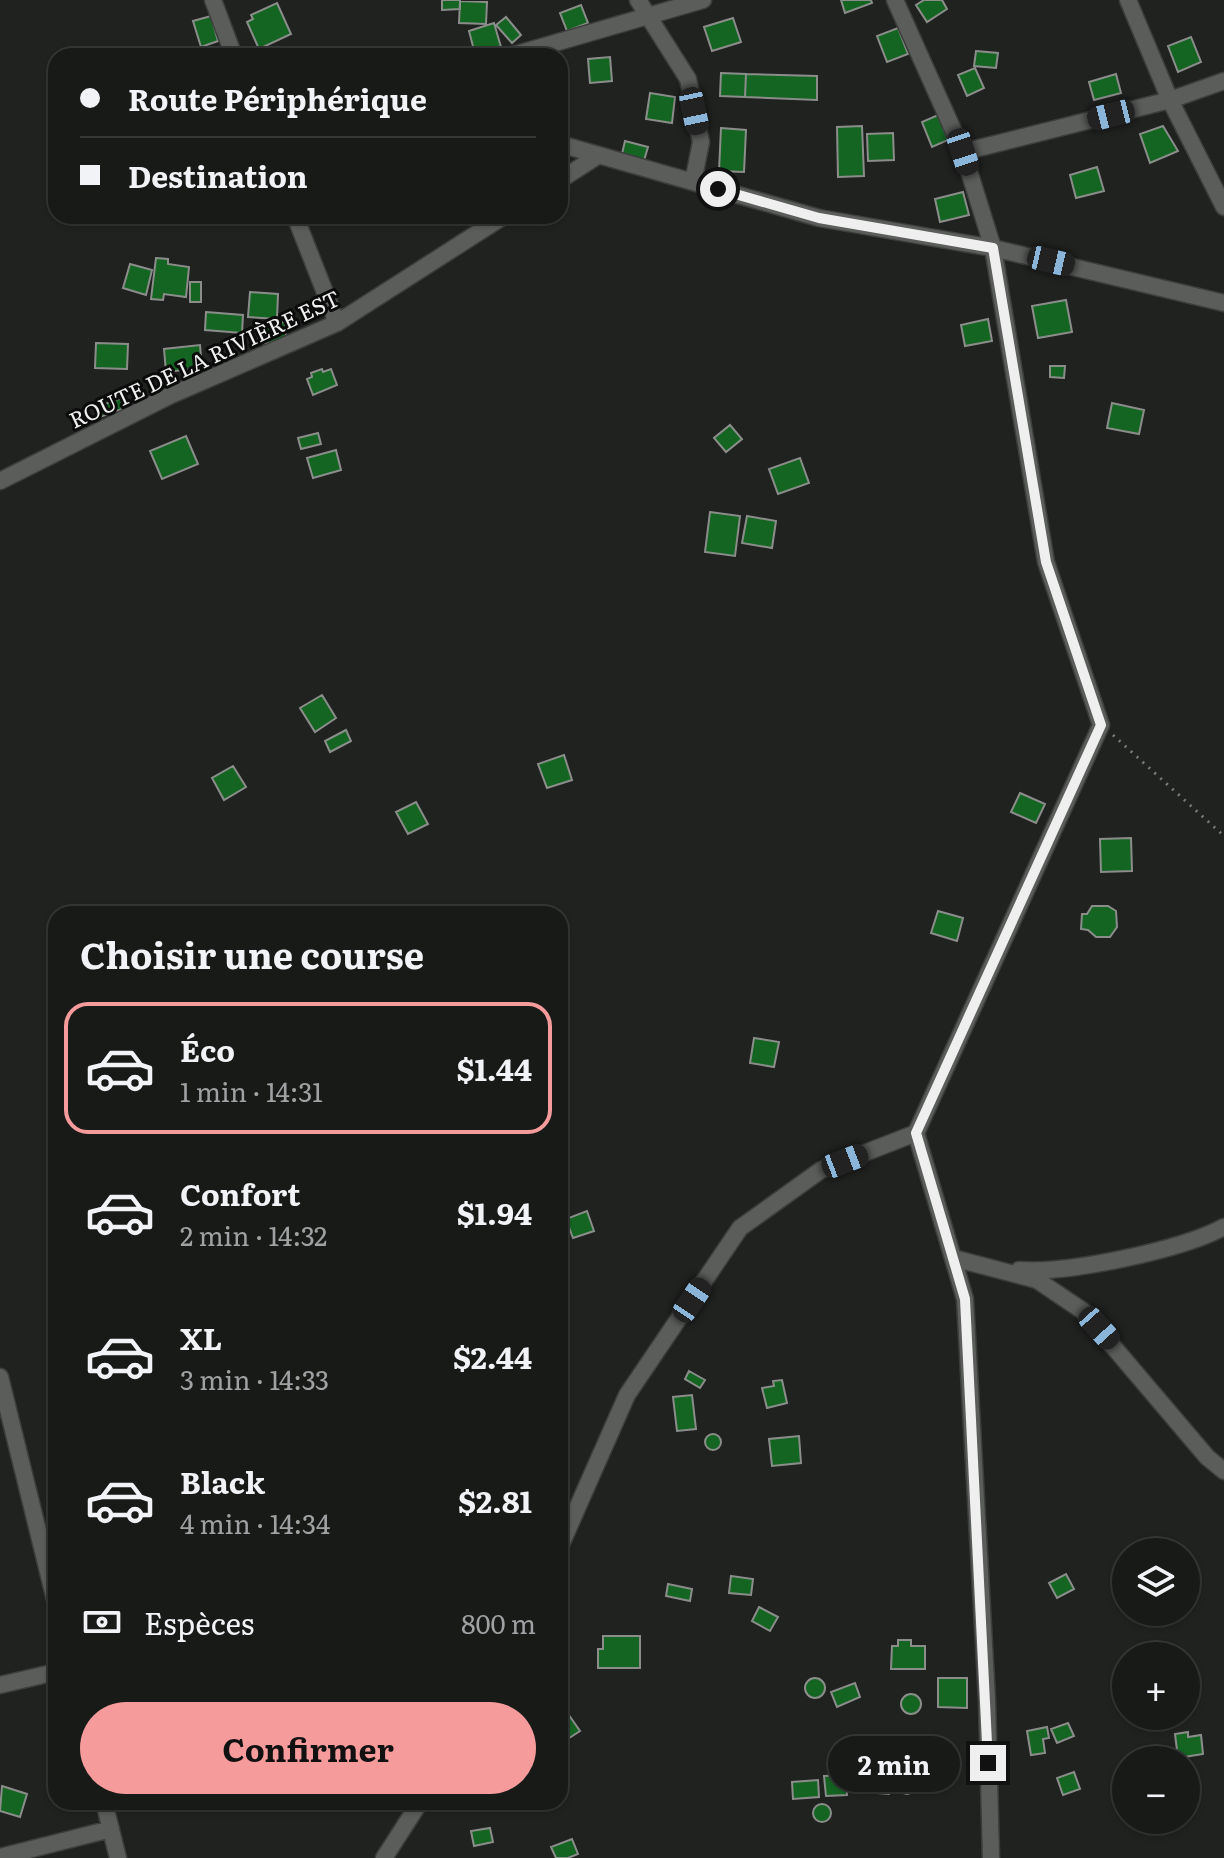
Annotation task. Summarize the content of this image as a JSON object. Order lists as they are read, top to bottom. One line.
{"streets":{"street":["ROUTE DE LA RIVIÈRE EST"]},"page":{"banner":["Route Périphérique","Destination"],"heading":"Choisir une course","list":[{"name":"Éco","note":"1 min · 14:31","value":"$1.44"},{"name":"Confort","note":"2 min · 14:32","value":"$1.94"},{"name":"XL","note":"3 min · 14:33","value":"$2.44"},{"name":"Black","note":"4 min · 14:34","value":"$2.81"}],"map_buttons":["+","−"],"pay":["Espèces","800 m"],"buttons":"Confirmer","bubble":"2 min"}}
